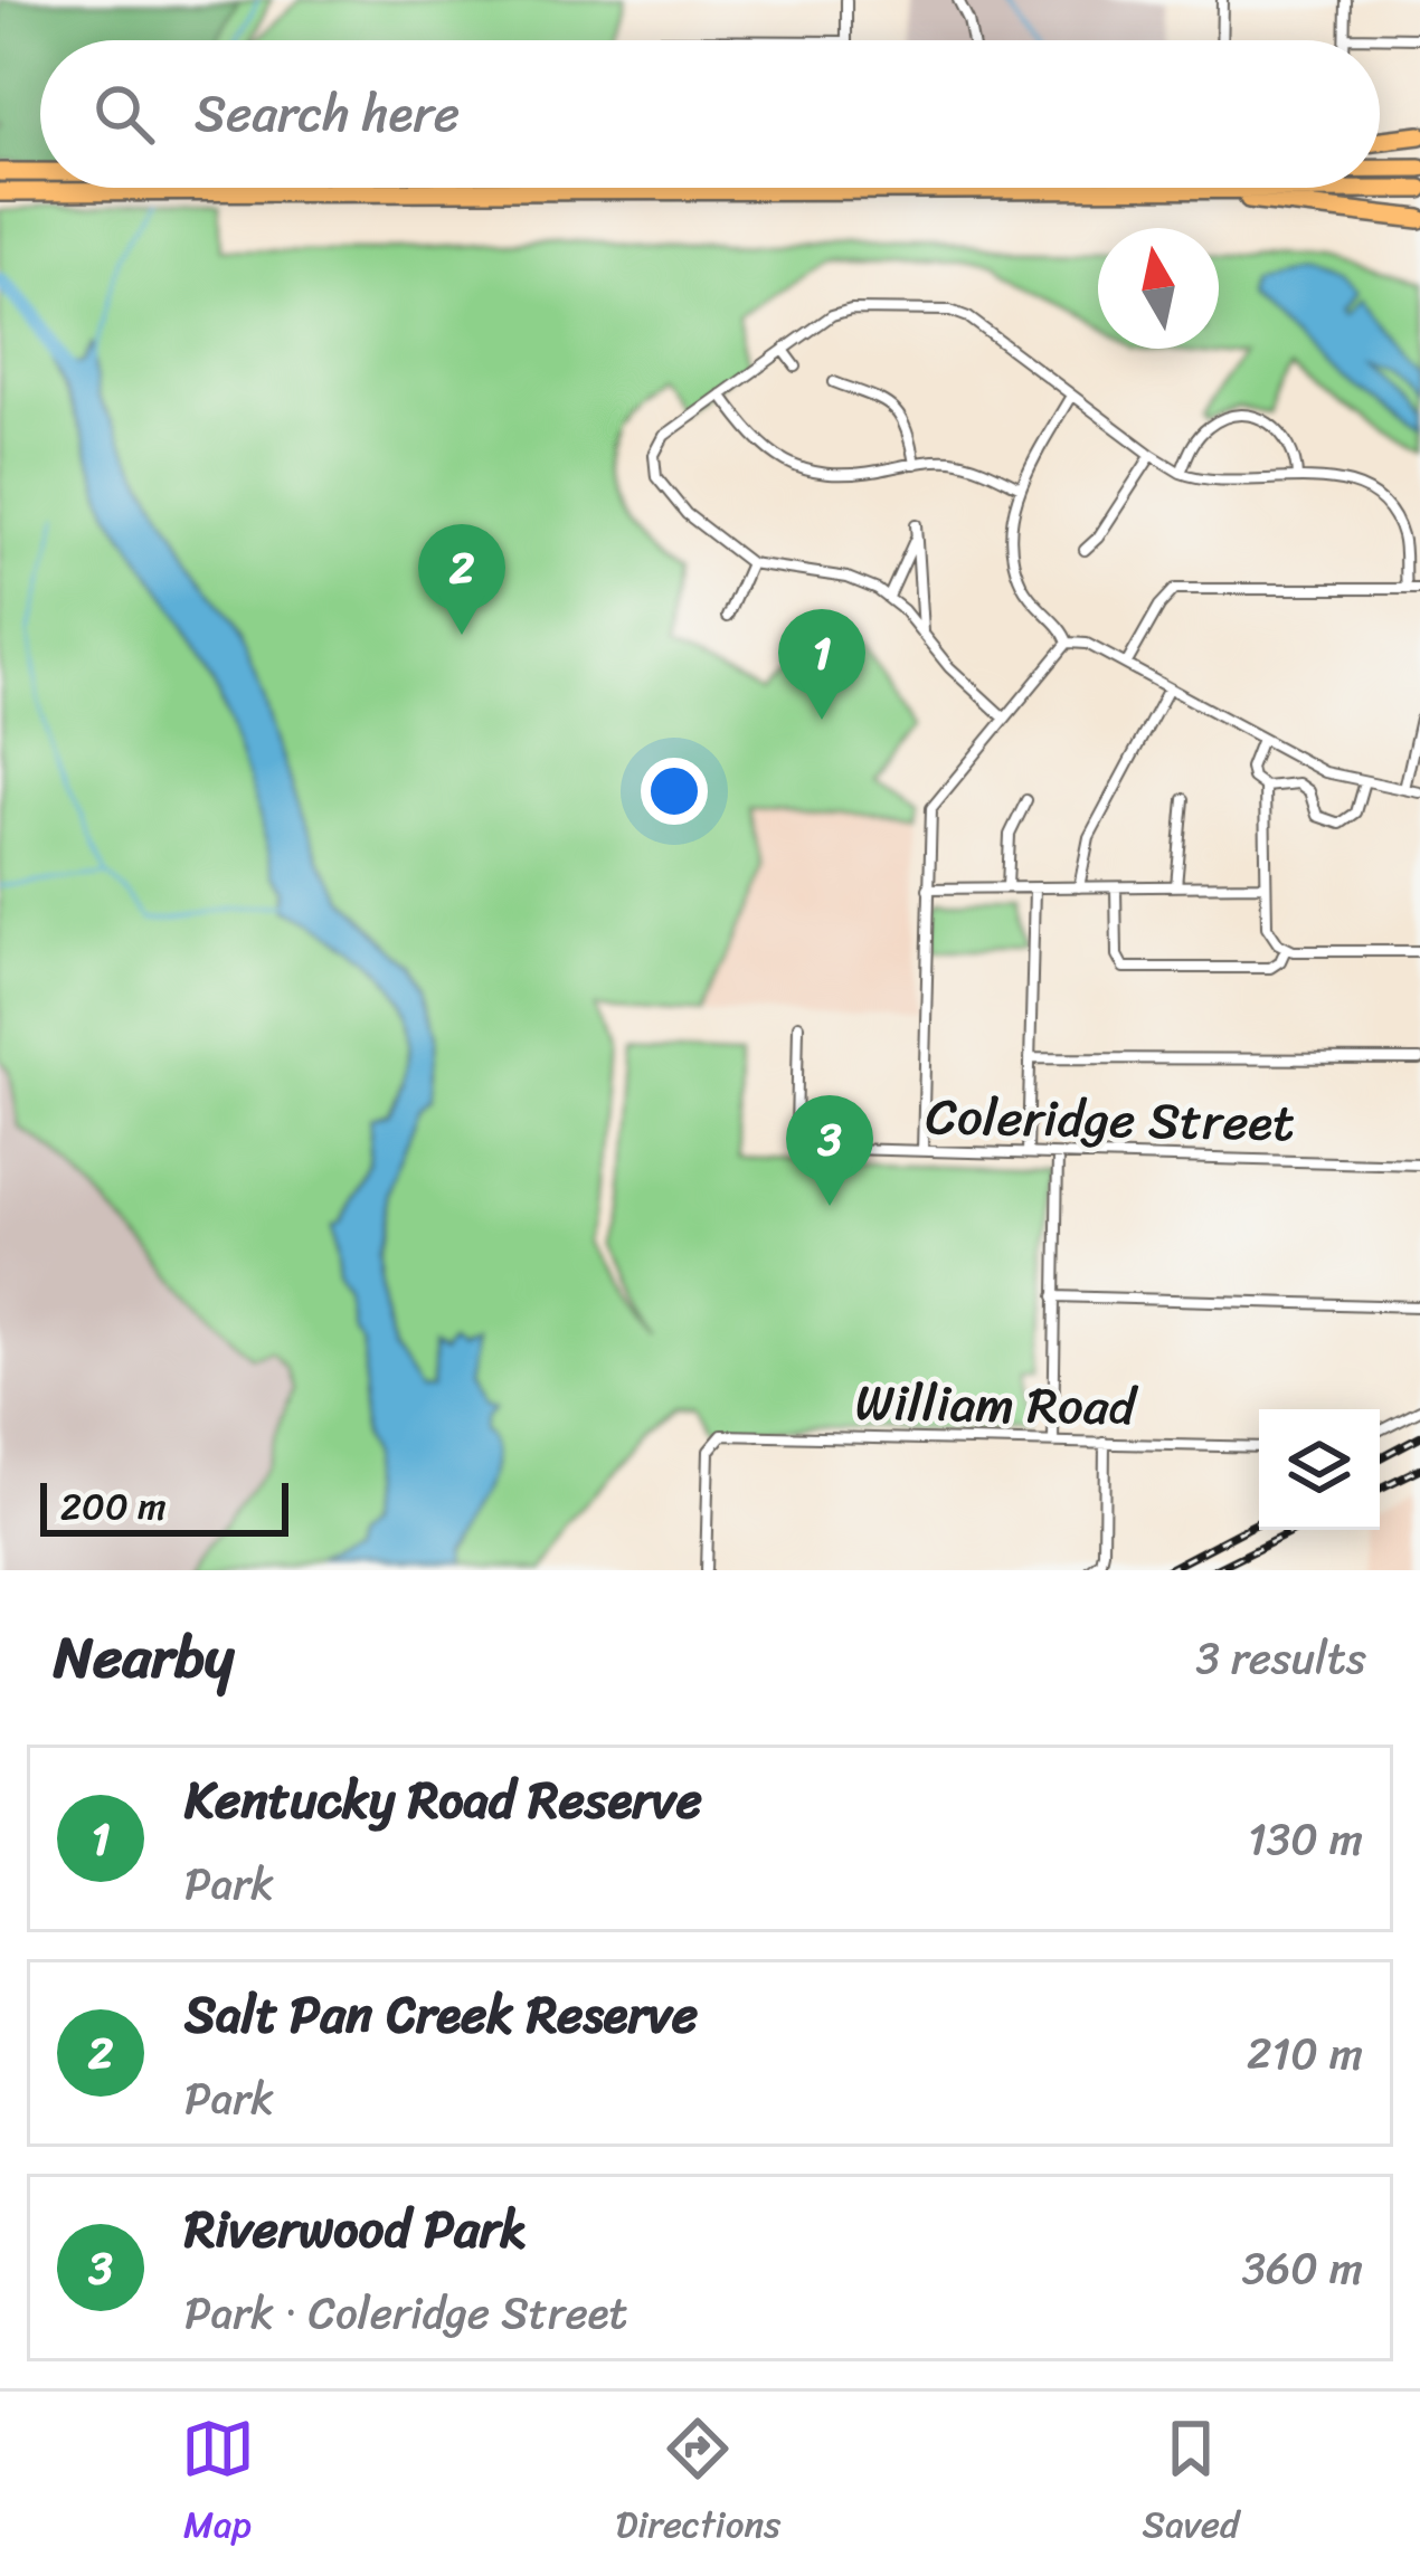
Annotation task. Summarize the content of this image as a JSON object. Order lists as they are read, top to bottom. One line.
{"streets":{"street":["Coleridge Street","William Road"]},"scale_bar":"200 m","north":"top","page":{"search":"Search here","pins":["2","1","3"],"scale":"200 m","heading":["Nearby","3 results"],"list":[{"mark":"1","name":"Kentucky Road Reserve","note":"Park","value":"130 m"},{"mark":"2","name":"Salt Pan Creek Reserve","note":"Park","value":"210 m"},{"mark":"3","name":"Riverwood Park","note":"Park · Coleridge Street","value":"360 m"}],"nav":["Map","Directions","Saved"]}}
